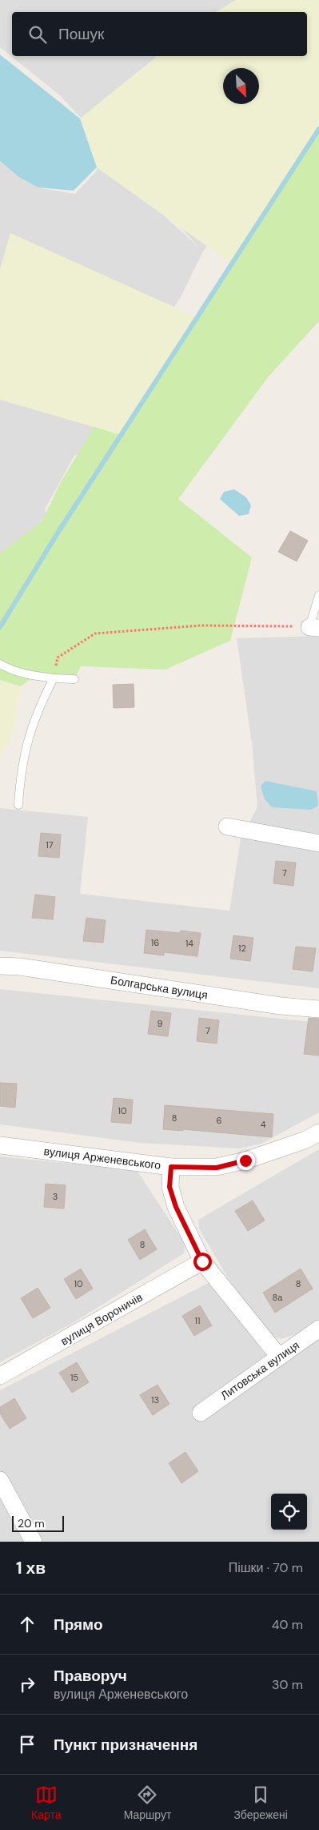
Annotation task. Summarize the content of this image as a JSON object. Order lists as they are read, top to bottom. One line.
{"streets":{"street":["Болгарська вулиця","вулиця Арженевського","вулиця Вороничів","Литовська вулиця"]},"house_numbers":["17","7","16","14","12","9","7","10","8","6","4","3","8","10","8","8а","11","15","13"],"scale_bar":"20 m","north":"bottom right","page":{"search":"Пошук","scale":"20 m","heading":["1 хв","Пішки · 70 m"],"list":[["Прямо","40 m"],["Праворуч","вулиця Арженевського","30 m"],"Пункт призначення"],"nav":["Карта","Маршрут","Збережені"]}}
